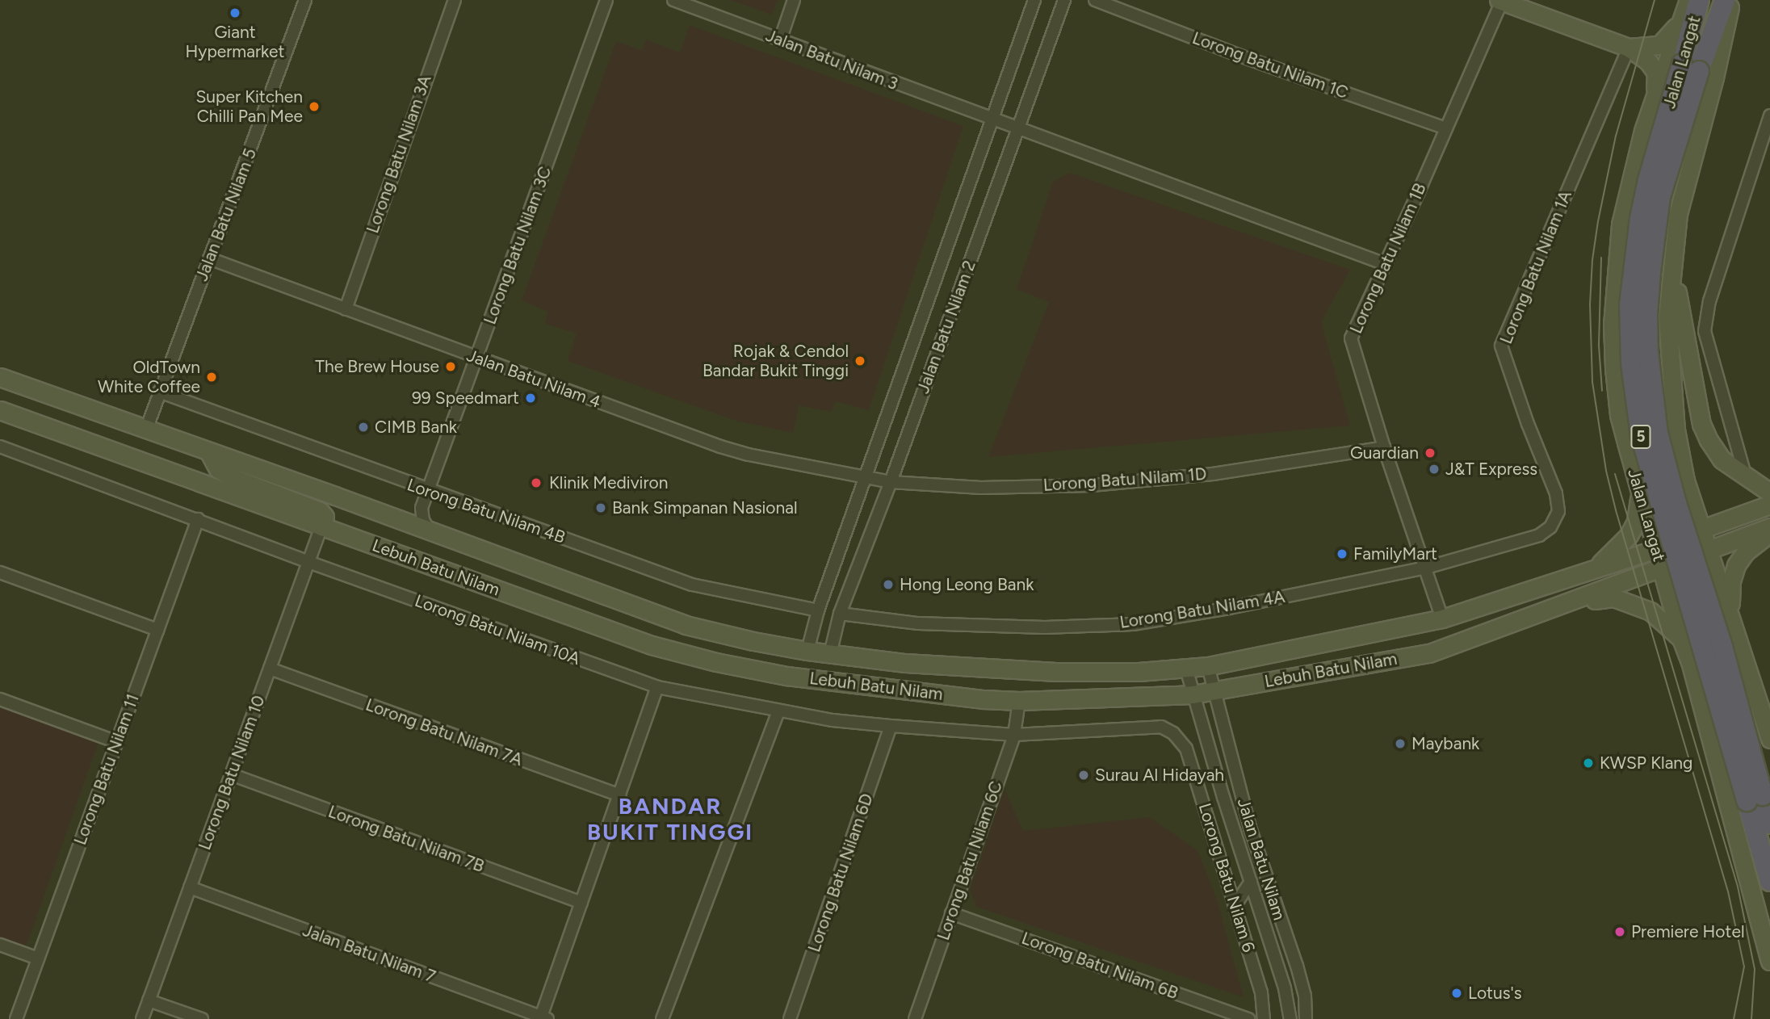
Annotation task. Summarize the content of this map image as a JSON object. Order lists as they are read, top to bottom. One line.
{"streets":{"highway":["Jalan Langat","5"],"main road":["Lebuh Batu Nilam"],"street":["Jalan Batu Nilam 3","Lorong Batu Nilam 1C","Lorong Batu Nilam 3A","Jalan Batu Nilam 5","Lorong Batu Nilam 3C","Lorong Batu Nilam 1B","Lorong Batu Nilam 1A","Jalan Batu Nilam 2","Jalan Batu Nilam 4","Lorong Batu Nilam 1D","Lorong Batu Nilam 4B","Lorong Batu Nilam 4A","Lorong Batu Nilam 10A","Lorong Batu Nilam 7A","Lorong Batu Nilam 11","Lorong Batu Nilam 10","Lorong Batu Nilam 7B","Jalan Batu Nilam","Lorong Batu Nilam 6C","Lorong Batu Nilam 6D","Lorong Batu Nilam 6","Jalan Batu Nilam 7","Lorong Batu Nilam 6B"]},"crossings":[["Jalan Batu Nilam 3","Jalan Batu Nilam 2"],["Jalan Langat","Lebuh Batu Nilam"],["Lorong Batu Nilam 1C","Lorong Batu Nilam 1B"],["Lorong Batu Nilam 3A","Jalan Batu Nilam 4"],["Jalan Batu Nilam 5","Jalan Batu Nilam 4"],["Jalan Batu Nilam 5","Lorong Batu Nilam 4B"],["Jalan Batu Nilam 5","Lebuh Batu Nilam"],["Lorong Batu Nilam 3C","Jalan Batu Nilam 4"],["Lorong Batu Nilam 3C","Lorong Batu Nilam 4B"],["Lorong Batu Nilam 3C","Lebuh Batu Nilam"],["Lorong Batu Nilam 1B","Lorong Batu Nilam 1A"],["Lorong Batu Nilam 1B","Lorong Batu Nilam 1D"],["Lorong Batu Nilam 1B","Lebuh Batu Nilam"],["Lorong Batu Nilam 1B","Lorong Batu Nilam 4A"],["Lorong Batu Nilam 1A","Lorong Batu Nilam 4A"],["Jalan Batu Nilam 2","Jalan Batu Nilam 4"],["Jalan Batu Nilam 2","Lorong Batu Nilam 1D"],["Jalan Batu Nilam 2","Lorong Batu Nilam 4B"],["Jalan Batu Nilam 2","Lebuh Batu Nilam"],["Jalan Batu Nilam 2","Lorong Batu Nilam 4A"],["Jalan Batu Nilam 4","Lorong Batu Nilam 1D"],["Lebuh Batu Nilam","Lorong Batu Nilam 10"],["Lebuh Batu Nilam","Jalan Batu Nilam"],["Lebuh Batu Nilam","Lorong Batu Nilam 6C"],["Lorong Batu Nilam 10A","Lorong Batu Nilam 11"],["Lorong Batu Nilam 10A","Lorong Batu Nilam 10"],["Lorong Batu Nilam 10A","Lorong Batu Nilam 6C"],["Lorong Batu Nilam 10A","Lorong Batu Nilam 6D"],["Lorong Batu Nilam 10A","Lorong Batu Nilam 6"],["Lorong Batu Nilam 7A","Lorong Batu Nilam 10"],["Lorong Batu Nilam 10","Lorong Batu Nilam 7B"],["Lorong Batu Nilam 10","Jalan Batu Nilam 7"],["Lorong Batu Nilam 6C","Lorong Batu Nilam 6"],["Lorong Batu Nilam 6C","Lorong Batu Nilam 6B"]],"districts":["BANDAR BUKIT TINGGI"],"places":["Giant Hypermarket","Super Kitchen Chilli Pan Mee","Rojak & Cendol Bandar Bukit Tinggi","The Brew House","OldTown White Coffee","99 Speedmart","CIMB Bank","Guardian","J&T Express","Klinik Mediviron","Bank Simpanan Nasional","FamilyMart","Hong Leong Bank","Maybank","KWSP Klang","Surau Al Hidayah","Premiere Hotel","Lotus's"]}
